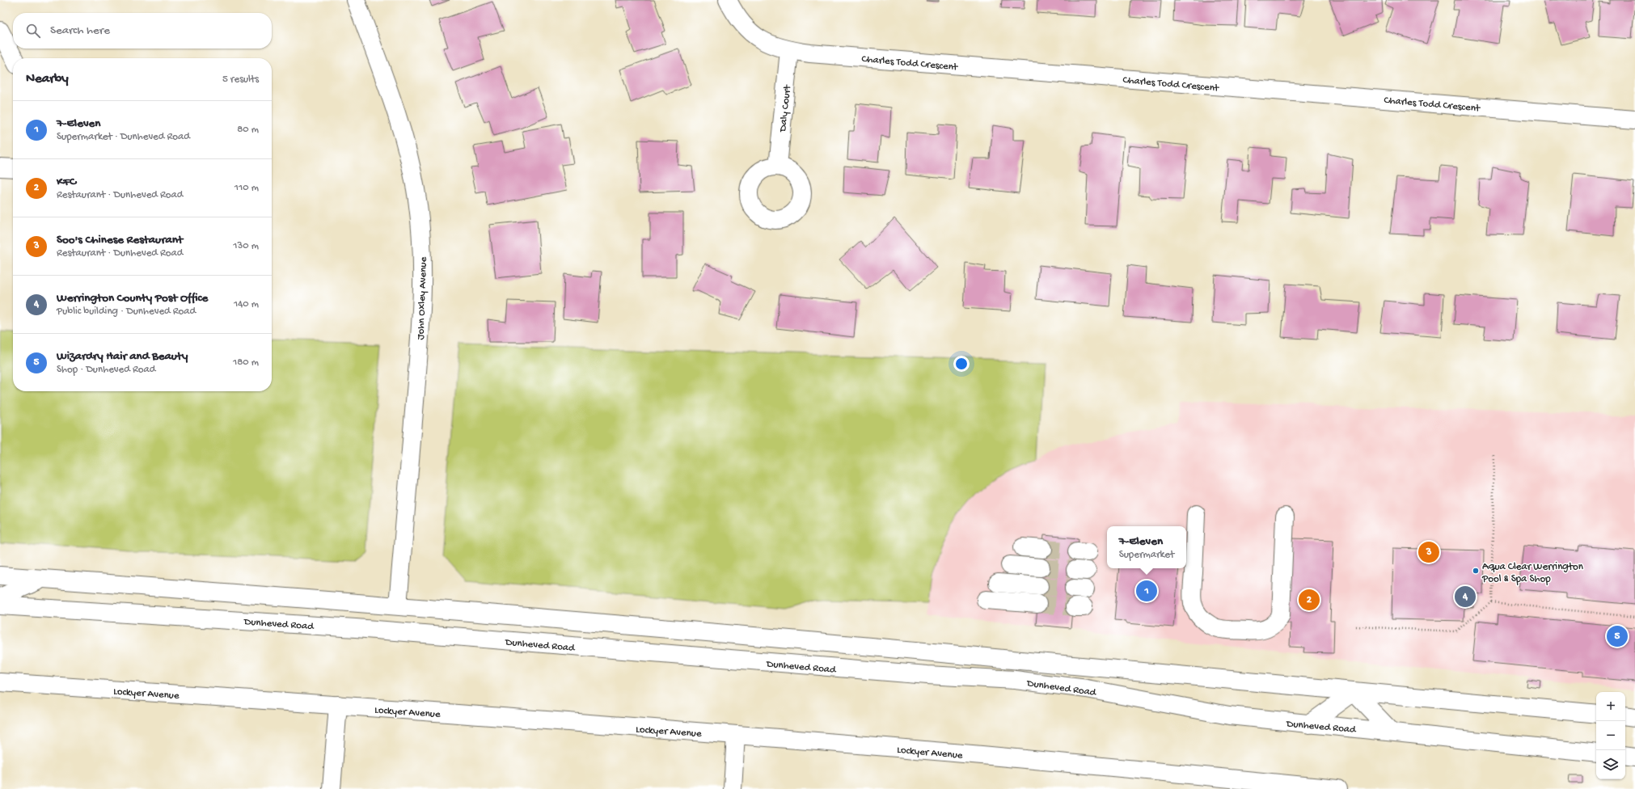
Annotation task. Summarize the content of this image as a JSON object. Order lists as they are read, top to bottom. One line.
{"streets":{"main road":["Charles Todd Crescent","Daly Court","John Oxley Avenue","Dunheved Road","Lockyer Avenue"]},"crossings":[["Charles Todd Crescent","Daly Court"],["John Oxley Avenue","Dunheved Road"]],"places":["Aqua Clear Werrington Pool & Spa Shop"],"page":{"search":"Search here","heading":["Nearby","5 results"],"list":[{"mark":"1","name":"7-Eleven","note":"Supermarket · Dunheved Road","value":"80 m"},{"mark":"2","name":"KFC","note":"Restaurant · Dunheved Road","value":"110 m"},{"mark":"3","name":"Soo's Chinese Restaurant","note":"Restaurant · Dunheved Road","value":"130 m"},{"mark":"4","name":"Werrington County Post Office","note":"Public building · Dunheved Road","value":"140 m"},{"mark":"5","name":"Wizardry Hair and Beauty","note":"Shop · Dunheved Road","value":"180 m"}],"popup":["7-Eleven","Supermarket"],"pins":["3","1","4","2","5"],"map_buttons":["+","−"]}}
